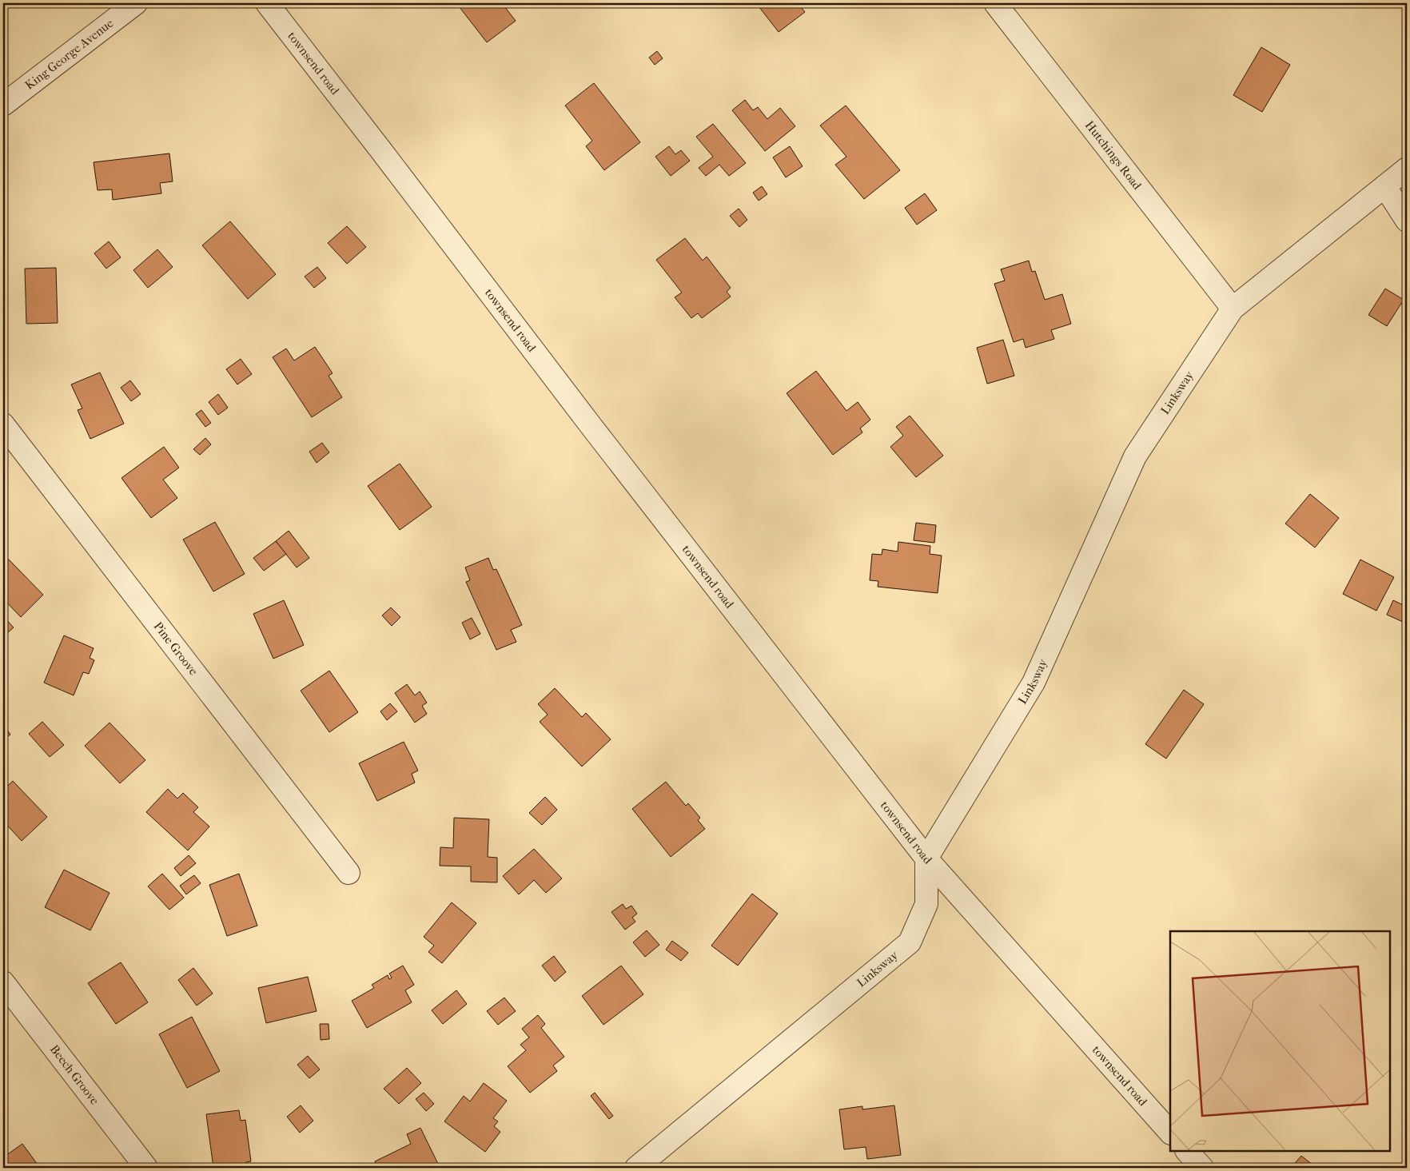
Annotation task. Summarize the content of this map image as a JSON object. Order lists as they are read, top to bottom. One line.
{"streets":{"street":["King George Avenue","townsend road","Hutchings Road","Linksway","Pine Groove","Beech Groove"]},"crossings":[["townsend road","Linksway"],["Hutchings Road","Linksway"]]}
